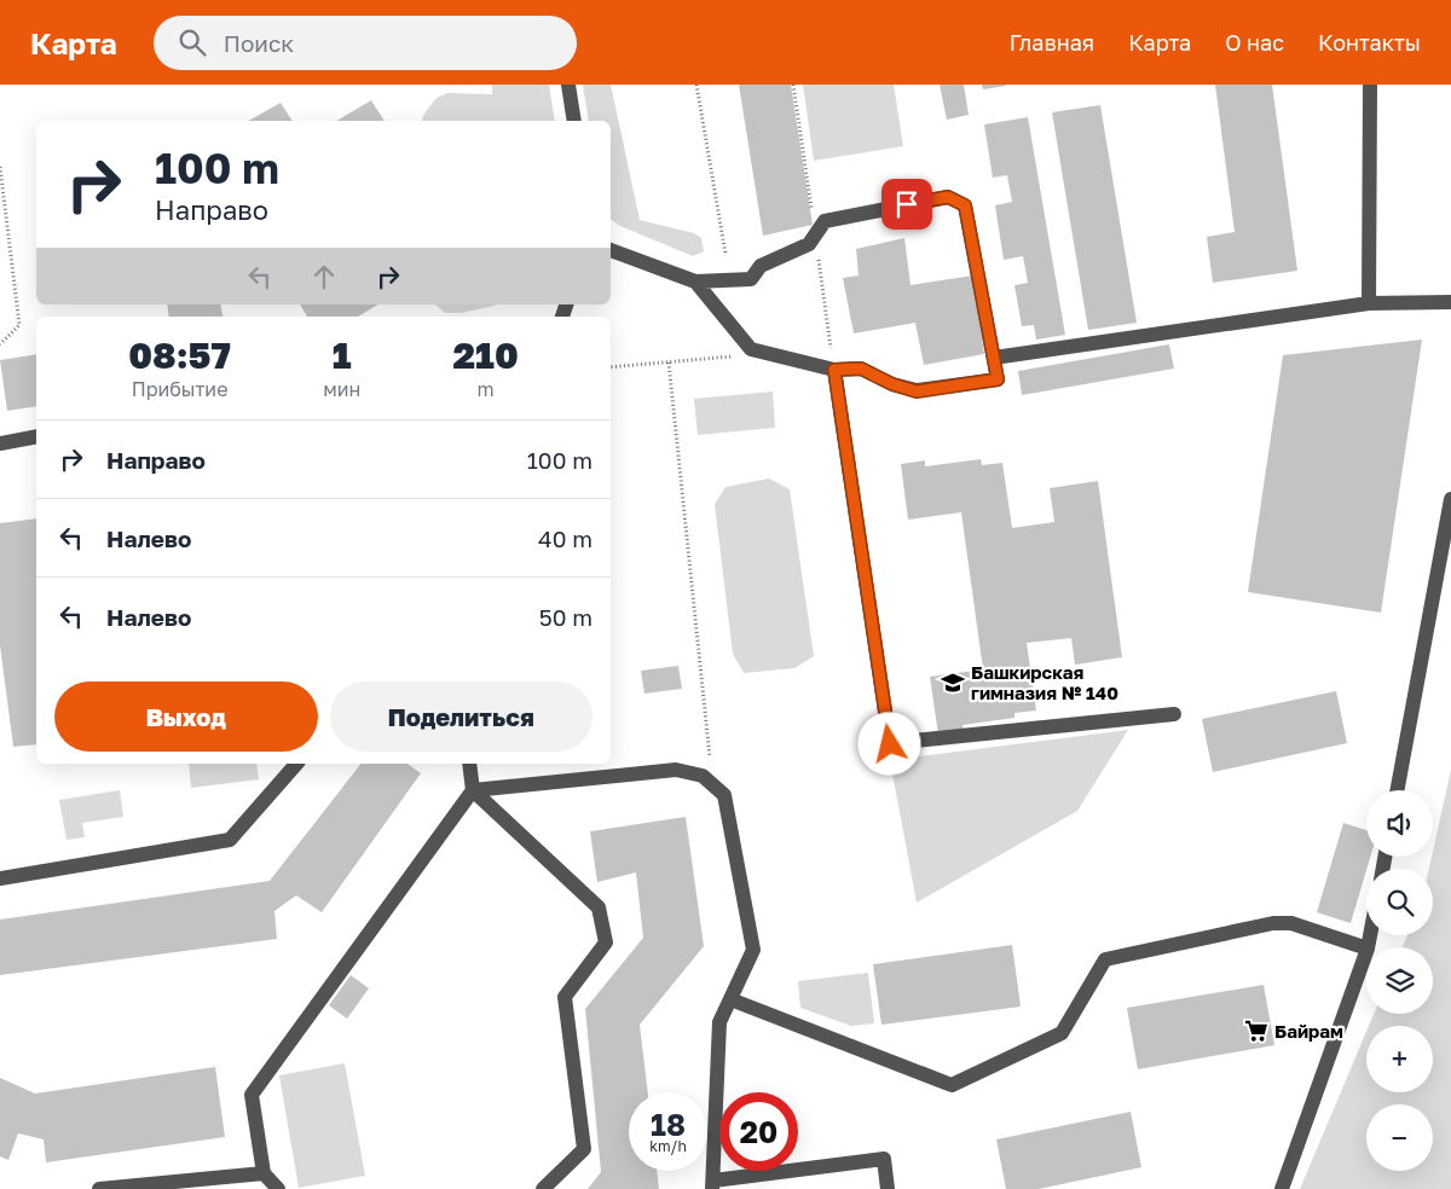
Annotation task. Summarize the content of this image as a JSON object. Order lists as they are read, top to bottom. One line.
{"places":{"school or university":["Башкирская гимназия № 140"],"supermarket":["Байрам"]},"page":{"header":"Карта","search":"Поиск","nav":["Главная","Карта","О нас","Контакты"],"turn":["100 m","Направо"],"eta":["08:57","Прибытие","1","мин","210","m"],"list":[{"name":"Направо","value":"100 m"},{"name":"Налево","value":"40 m"},{"name":"Налево","value":"50 m"}],"buttons":["Выход","Поделиться"],"map_buttons":["+","−"],"speed":"18 km/h","limit":"20"}}
